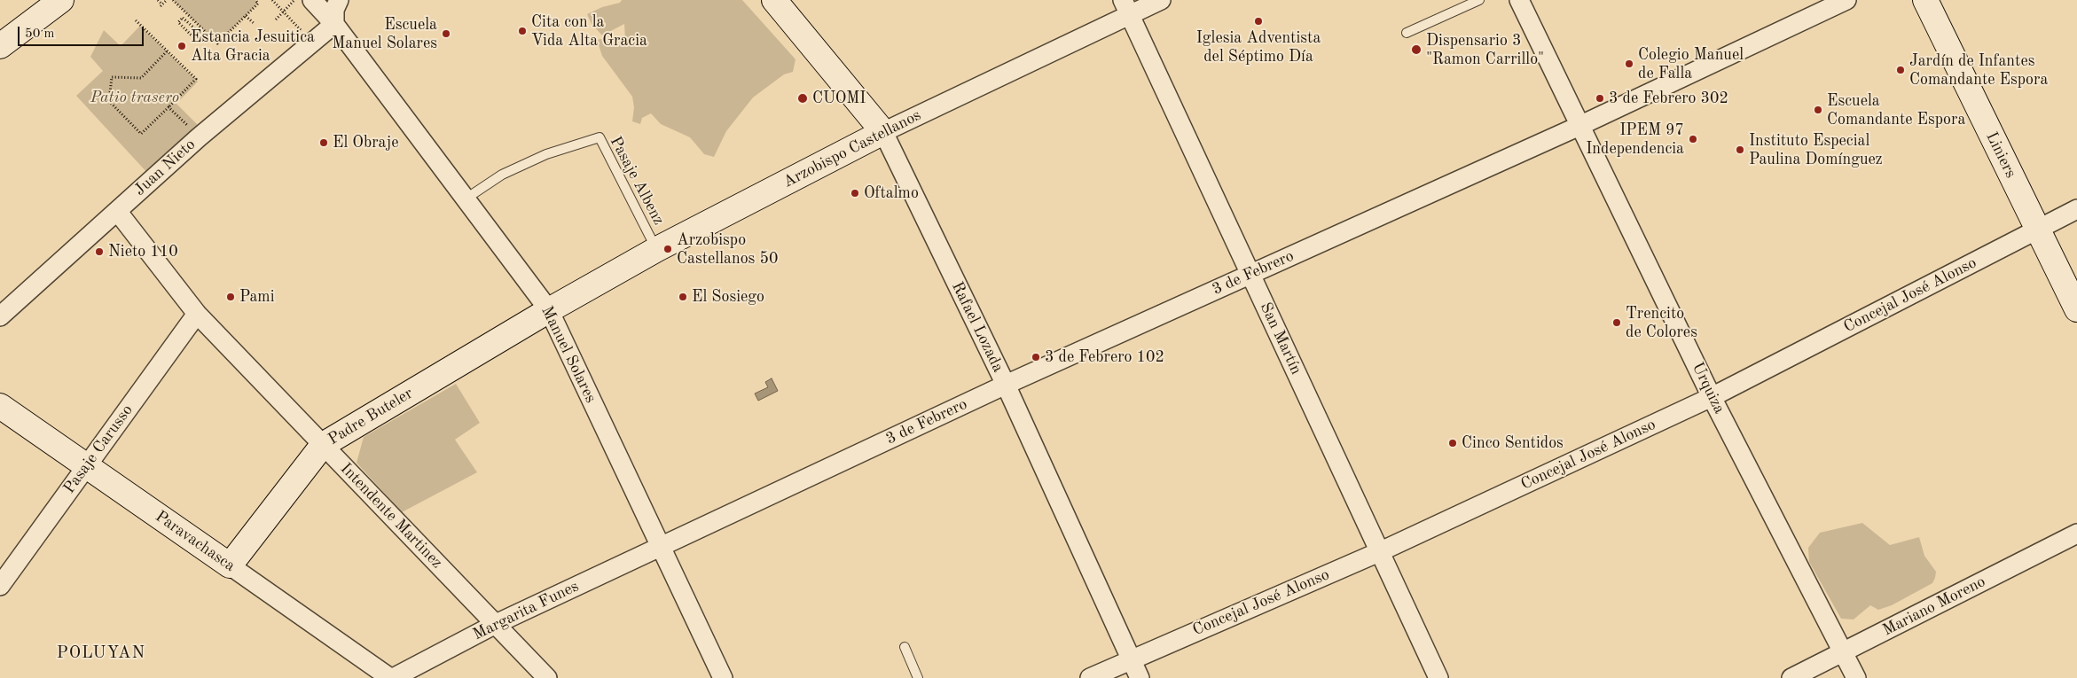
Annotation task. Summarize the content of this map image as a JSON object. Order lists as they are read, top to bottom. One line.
{"streets":{"street":["Arzobispo Castellanos","Liniers","Juan Nieto","3 de Febrero","Concejal José Alonso","Rafael Lozada","San Martín","Manuel Solares","Urquiza","Padre Buteler","Pasaje Carusso","Intendente Martinez","Paravachasca","Mariano Moreno","Margarita Funes"],"lane":["Pasaje Albenz"]},"crossings":[["Arzobispo Castellanos","Pasaje Albenz"],["Arzobispo Castellanos","Rafael Lozada"],["Arzobispo Castellanos","San Martín"],["Arzobispo Castellanos","Manuel Solares"],["Arzobispo Castellanos","Padre Buteler"],["Liniers","Concejal José Alonso"],["Juan Nieto","Manuel Solares"],["Juan Nieto","Intendente Martinez"],["Pasaje Albenz","Manuel Solares"],["3 de Febrero","Rafael Lozada"],["3 de Febrero","San Martín"],["3 de Febrero","Manuel Solares"],["3 de Febrero","Urquiza"],["3 de Febrero","Margarita Funes"],["Concejal José Alonso","Rafael Lozada"],["Concejal José Alonso","San Martín"],["Concejal José Alonso","Urquiza"],["Manuel Solares","Padre Buteler"],["Manuel Solares","Margarita Funes"],["Urquiza","Mariano Moreno"],["Padre Buteler","Intendente Martinez"],["Padre Buteler","Paravachasca"],["Pasaje Carusso","Intendente Martinez"],["Pasaje Carusso","Paravachasca"],["Intendente Martinez","Margarita Funes"],["Paravachasca","Margarita Funes"]],"districts":["POLUYAN"],"parks":["Patio trasero"],"places":["Iglesia Adventista del Séptimo Día","Cita con la Vida Alta Gracia","Escuela Manuel Solares","Estancia Jesuitica Alta Gracia","Dispensario 3 \"Ramon Carrillo\"","Colegio Manuel de Falla","Jardín de Infantes Comandante Espora","CUOMI","3 de Febrero 302","Escuela Comandante Espora","IPEM 97 Independencia","El Obraje","Instituto Especial Paulina Domínguez","Oftalmo","Arzobispo Castellanos 50","Nieto 110","Pami","El Sosiego","Trencito de Colores","3 de Febrero 102","Cinco Sentidos"],"scale_bar":"50 m"}
